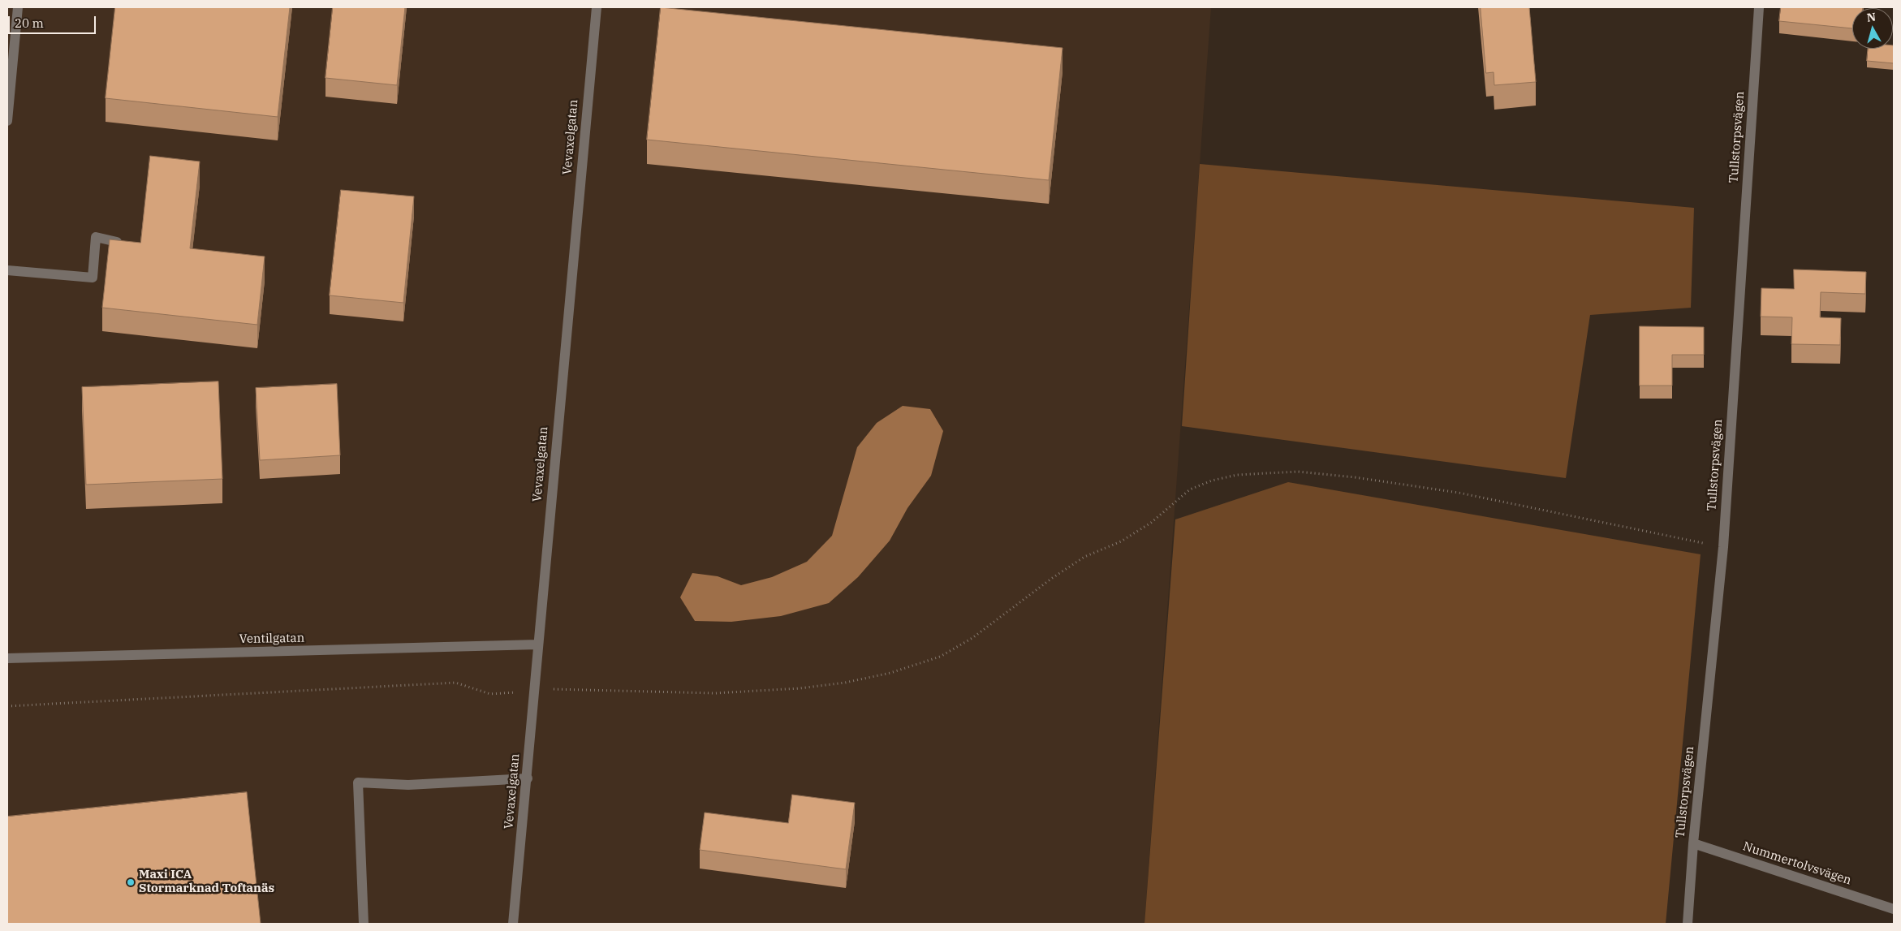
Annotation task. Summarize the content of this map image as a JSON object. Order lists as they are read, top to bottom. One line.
{"streets":{"street":["Vevaxelgatan","Tullstorpsvägen","Ventilgatan","Nummertolvsvägen"]},"crossings":[["Vevaxelgatan","Ventilgatan"],["Tullstorpsvägen","Nummertolvsvägen"]],"places":["Maxi ICA Stormarknad Toftanäs"],"scale_bar":"20 m","north":"top"}
